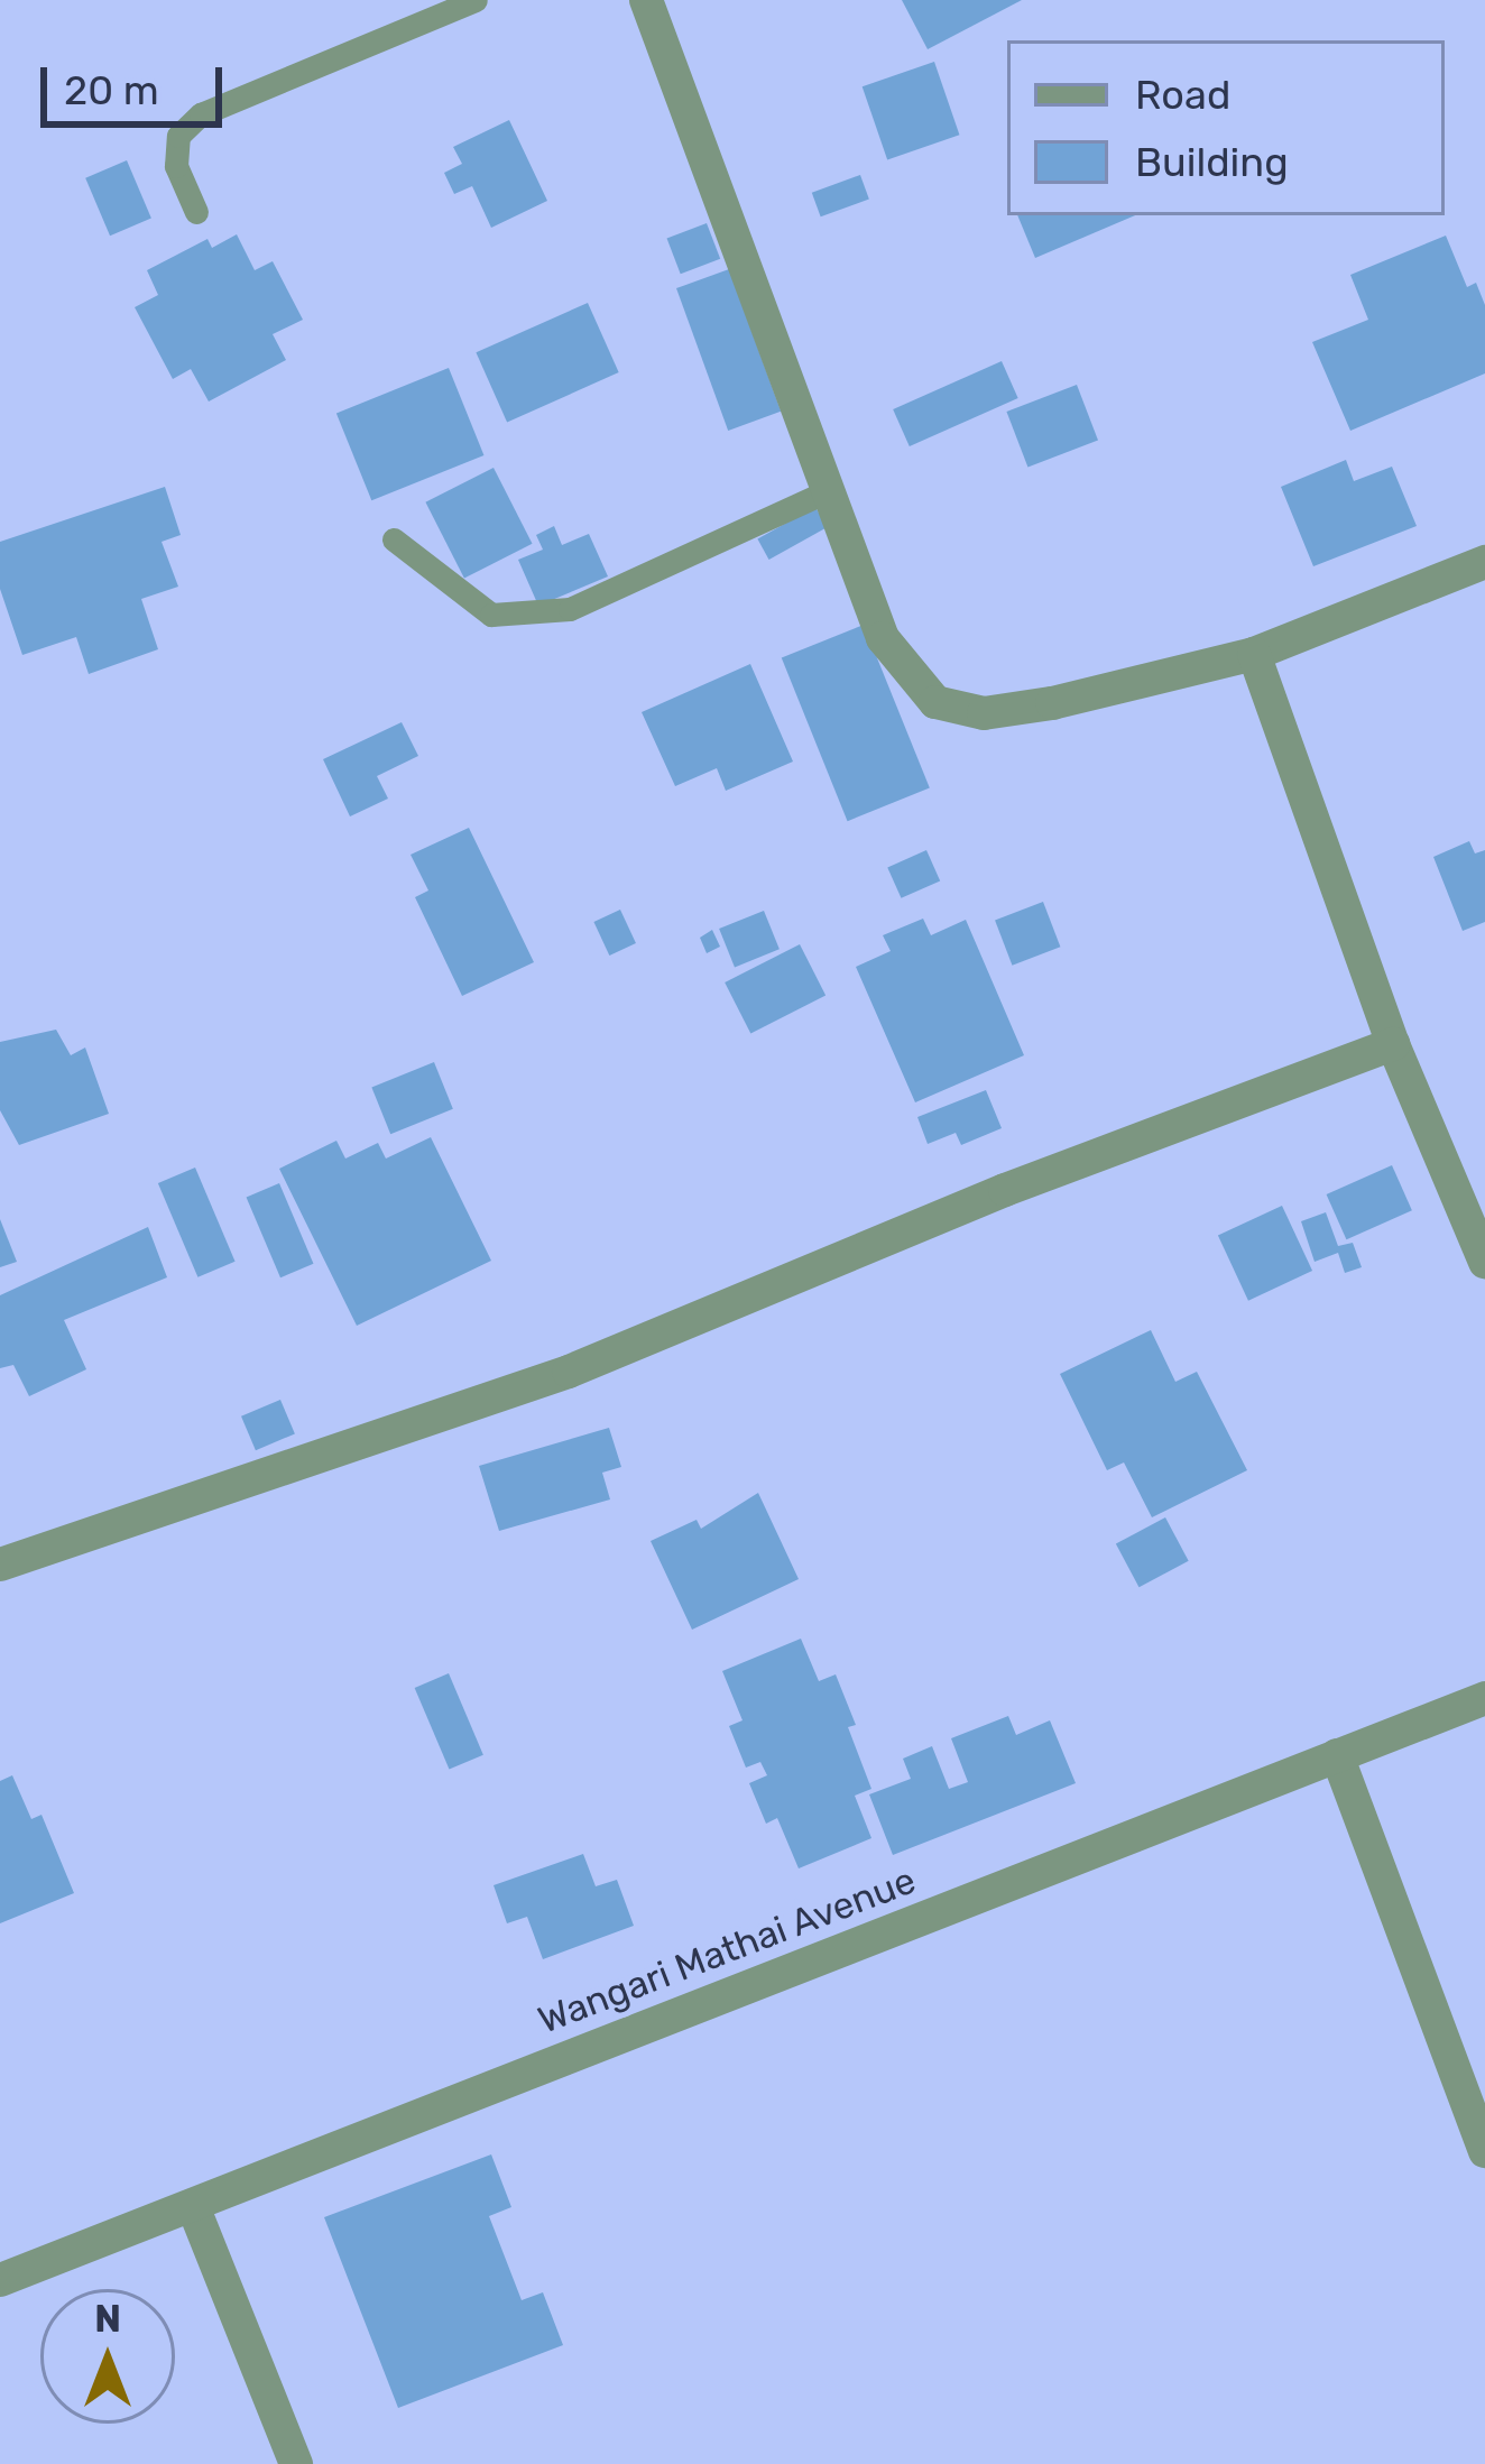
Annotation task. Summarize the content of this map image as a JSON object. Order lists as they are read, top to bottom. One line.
{"streets":{"street":["Wangari Mathai Avenue"]},"legend":["Road","Building"],"scale_bar":"20 m","north":"top"}
